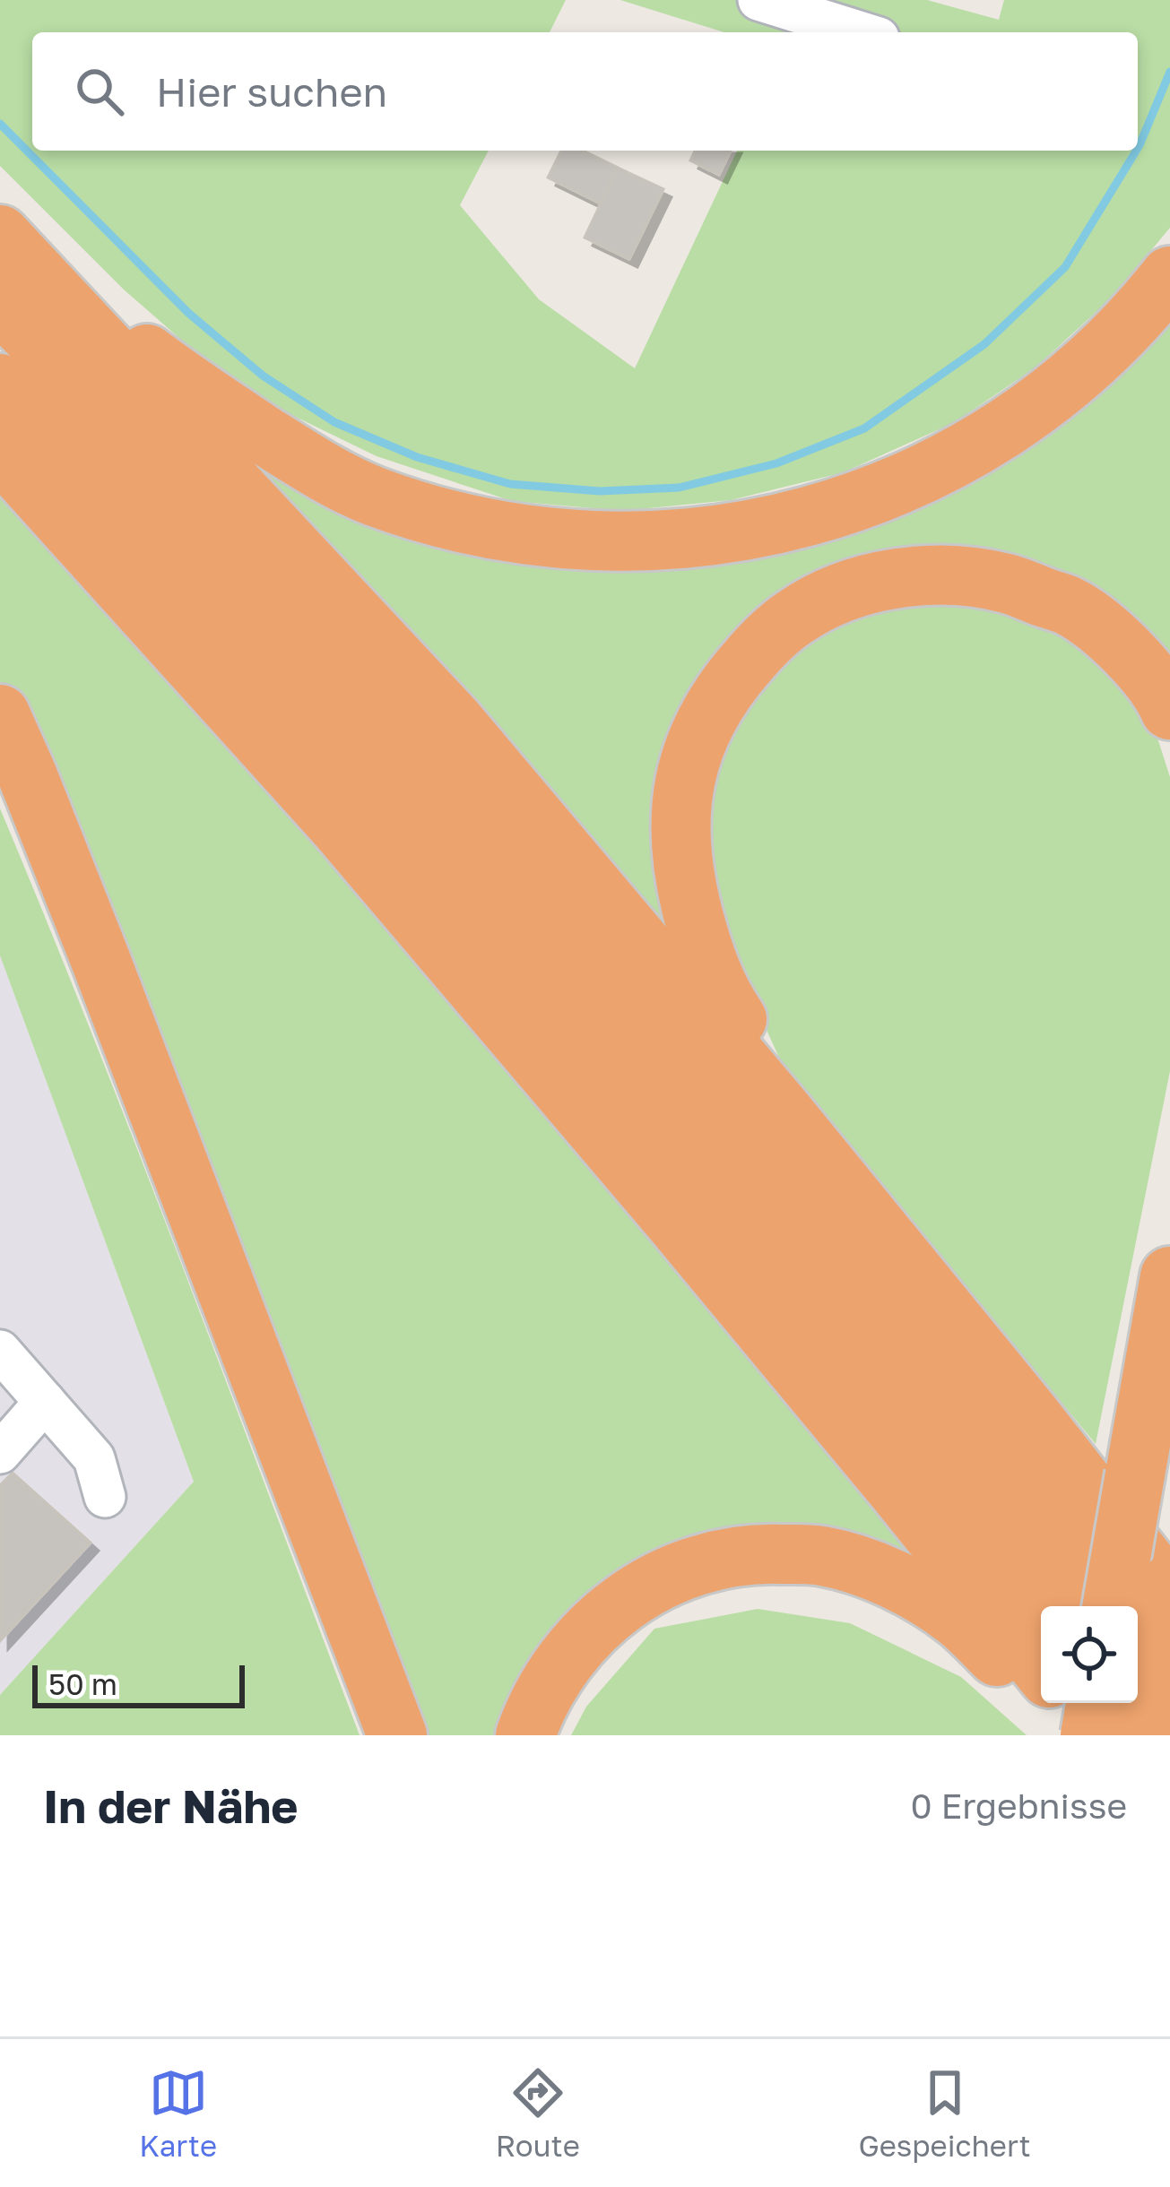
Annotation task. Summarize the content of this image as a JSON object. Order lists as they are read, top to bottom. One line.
{"scale_bar":"50 m","page":{"search":"Hier suchen","scale":"50 m","heading":["In der Nähe","0 Ergebnisse"],"nav":["Karte","Route","Gespeichert"]}}
